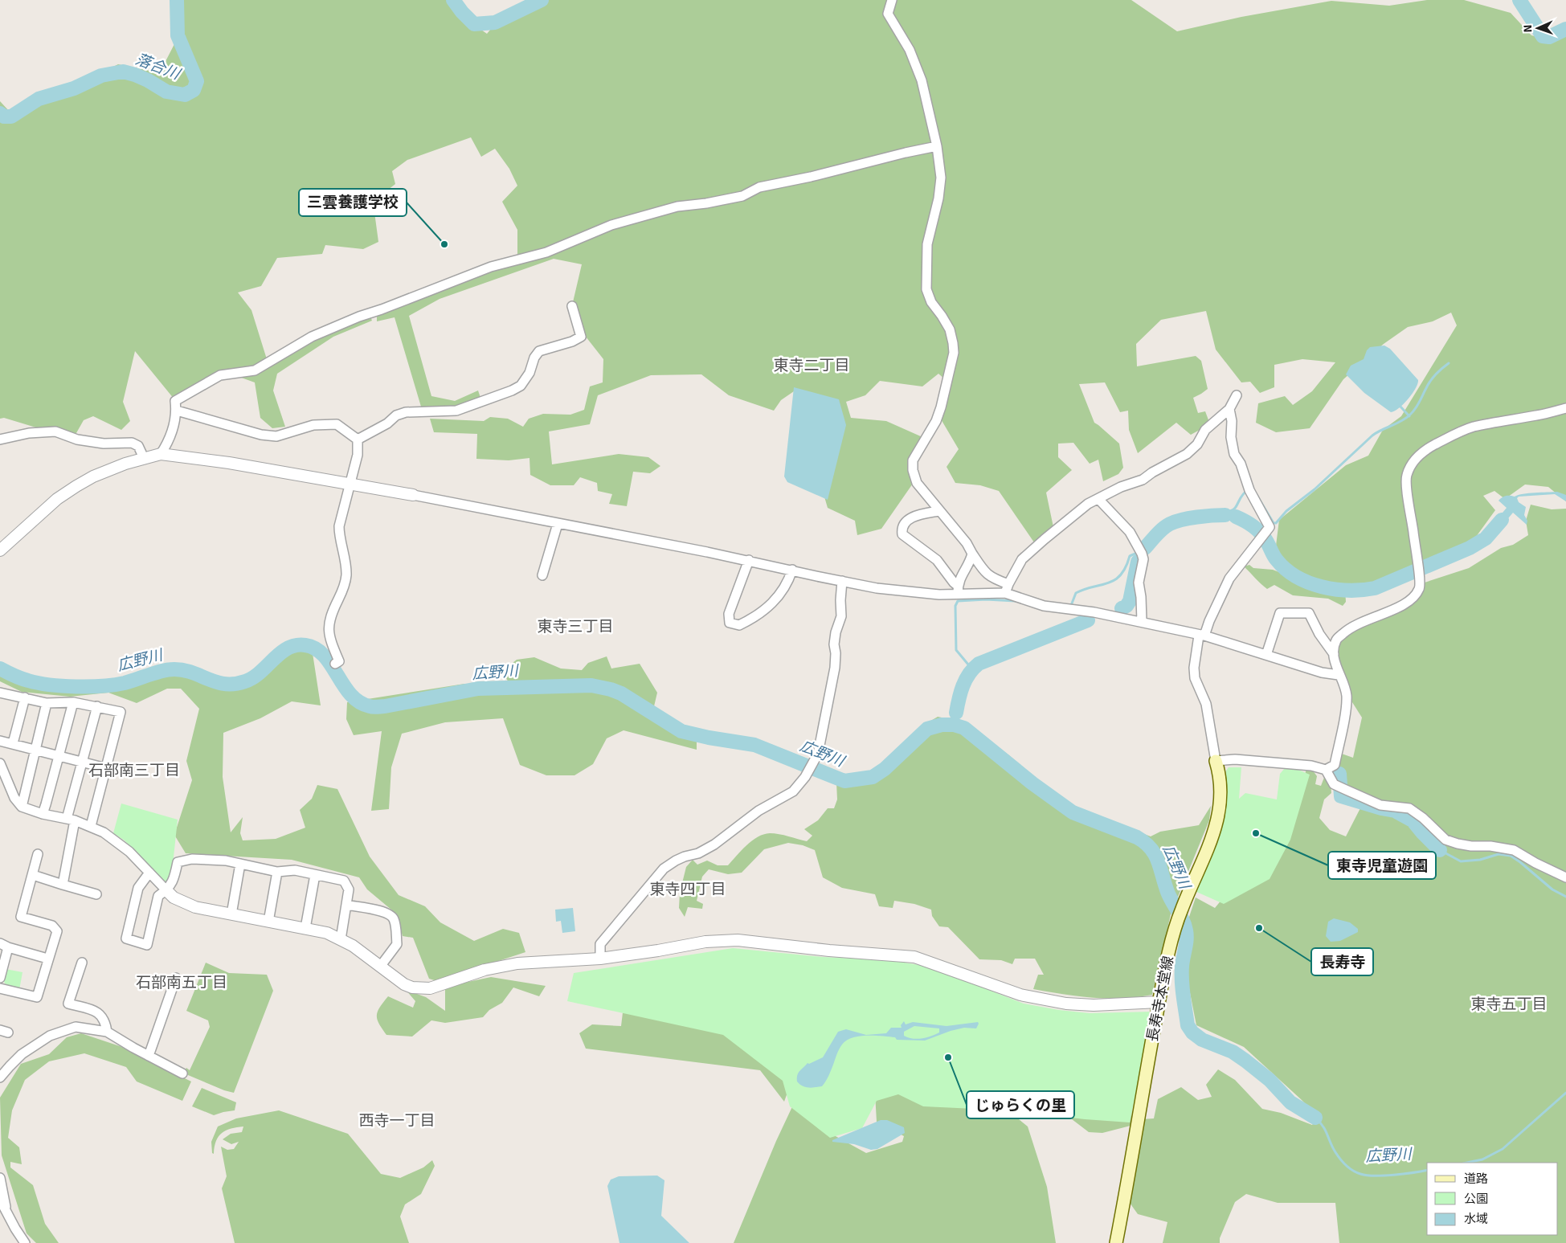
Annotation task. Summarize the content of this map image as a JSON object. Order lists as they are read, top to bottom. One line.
{"streets":{"main road":["長寿寺本堂線"]},"districts":["東寺二丁目","東寺三丁目","石部南三丁目","東寺四丁目","石部南五丁目","東寺五丁目","西寺一丁目"],"water":["落合川","広野川"],"places":["三雲養護学校","東寺児童遊園","長寿寺","じゅらくの里"],"legend":["道路","公園","水域"],"north":"left"}
